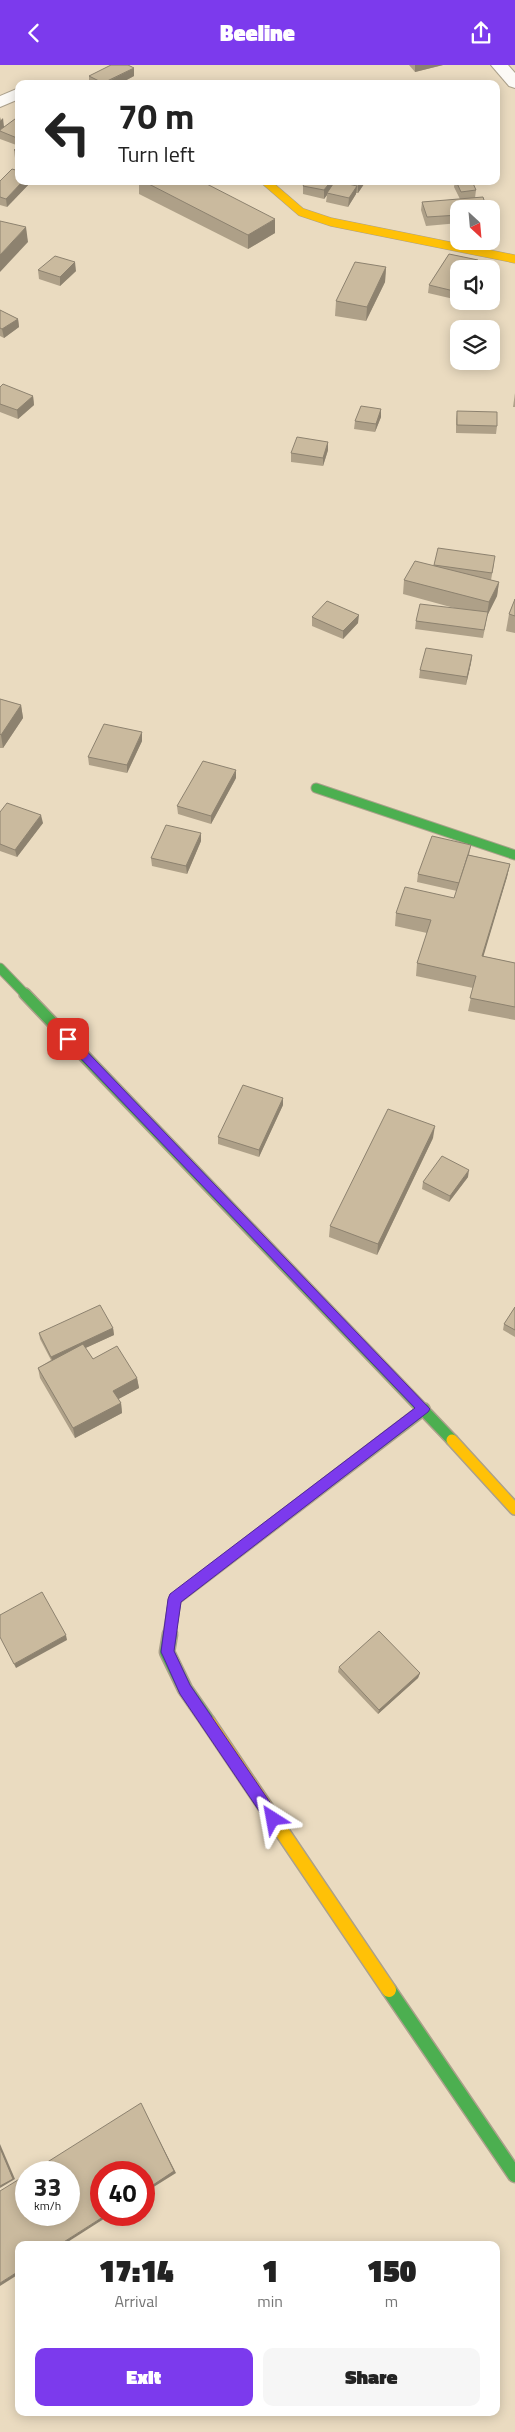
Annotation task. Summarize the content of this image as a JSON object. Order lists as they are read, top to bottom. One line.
{"north":"bottom right","page":{"header":"Beeline","turn":["70 m","Turn left"],"speed":"33 km/h","limit":"40","eta":["17:14","Arrival","1","min","150","m"],"buttons":["Exit","Share"]}}
